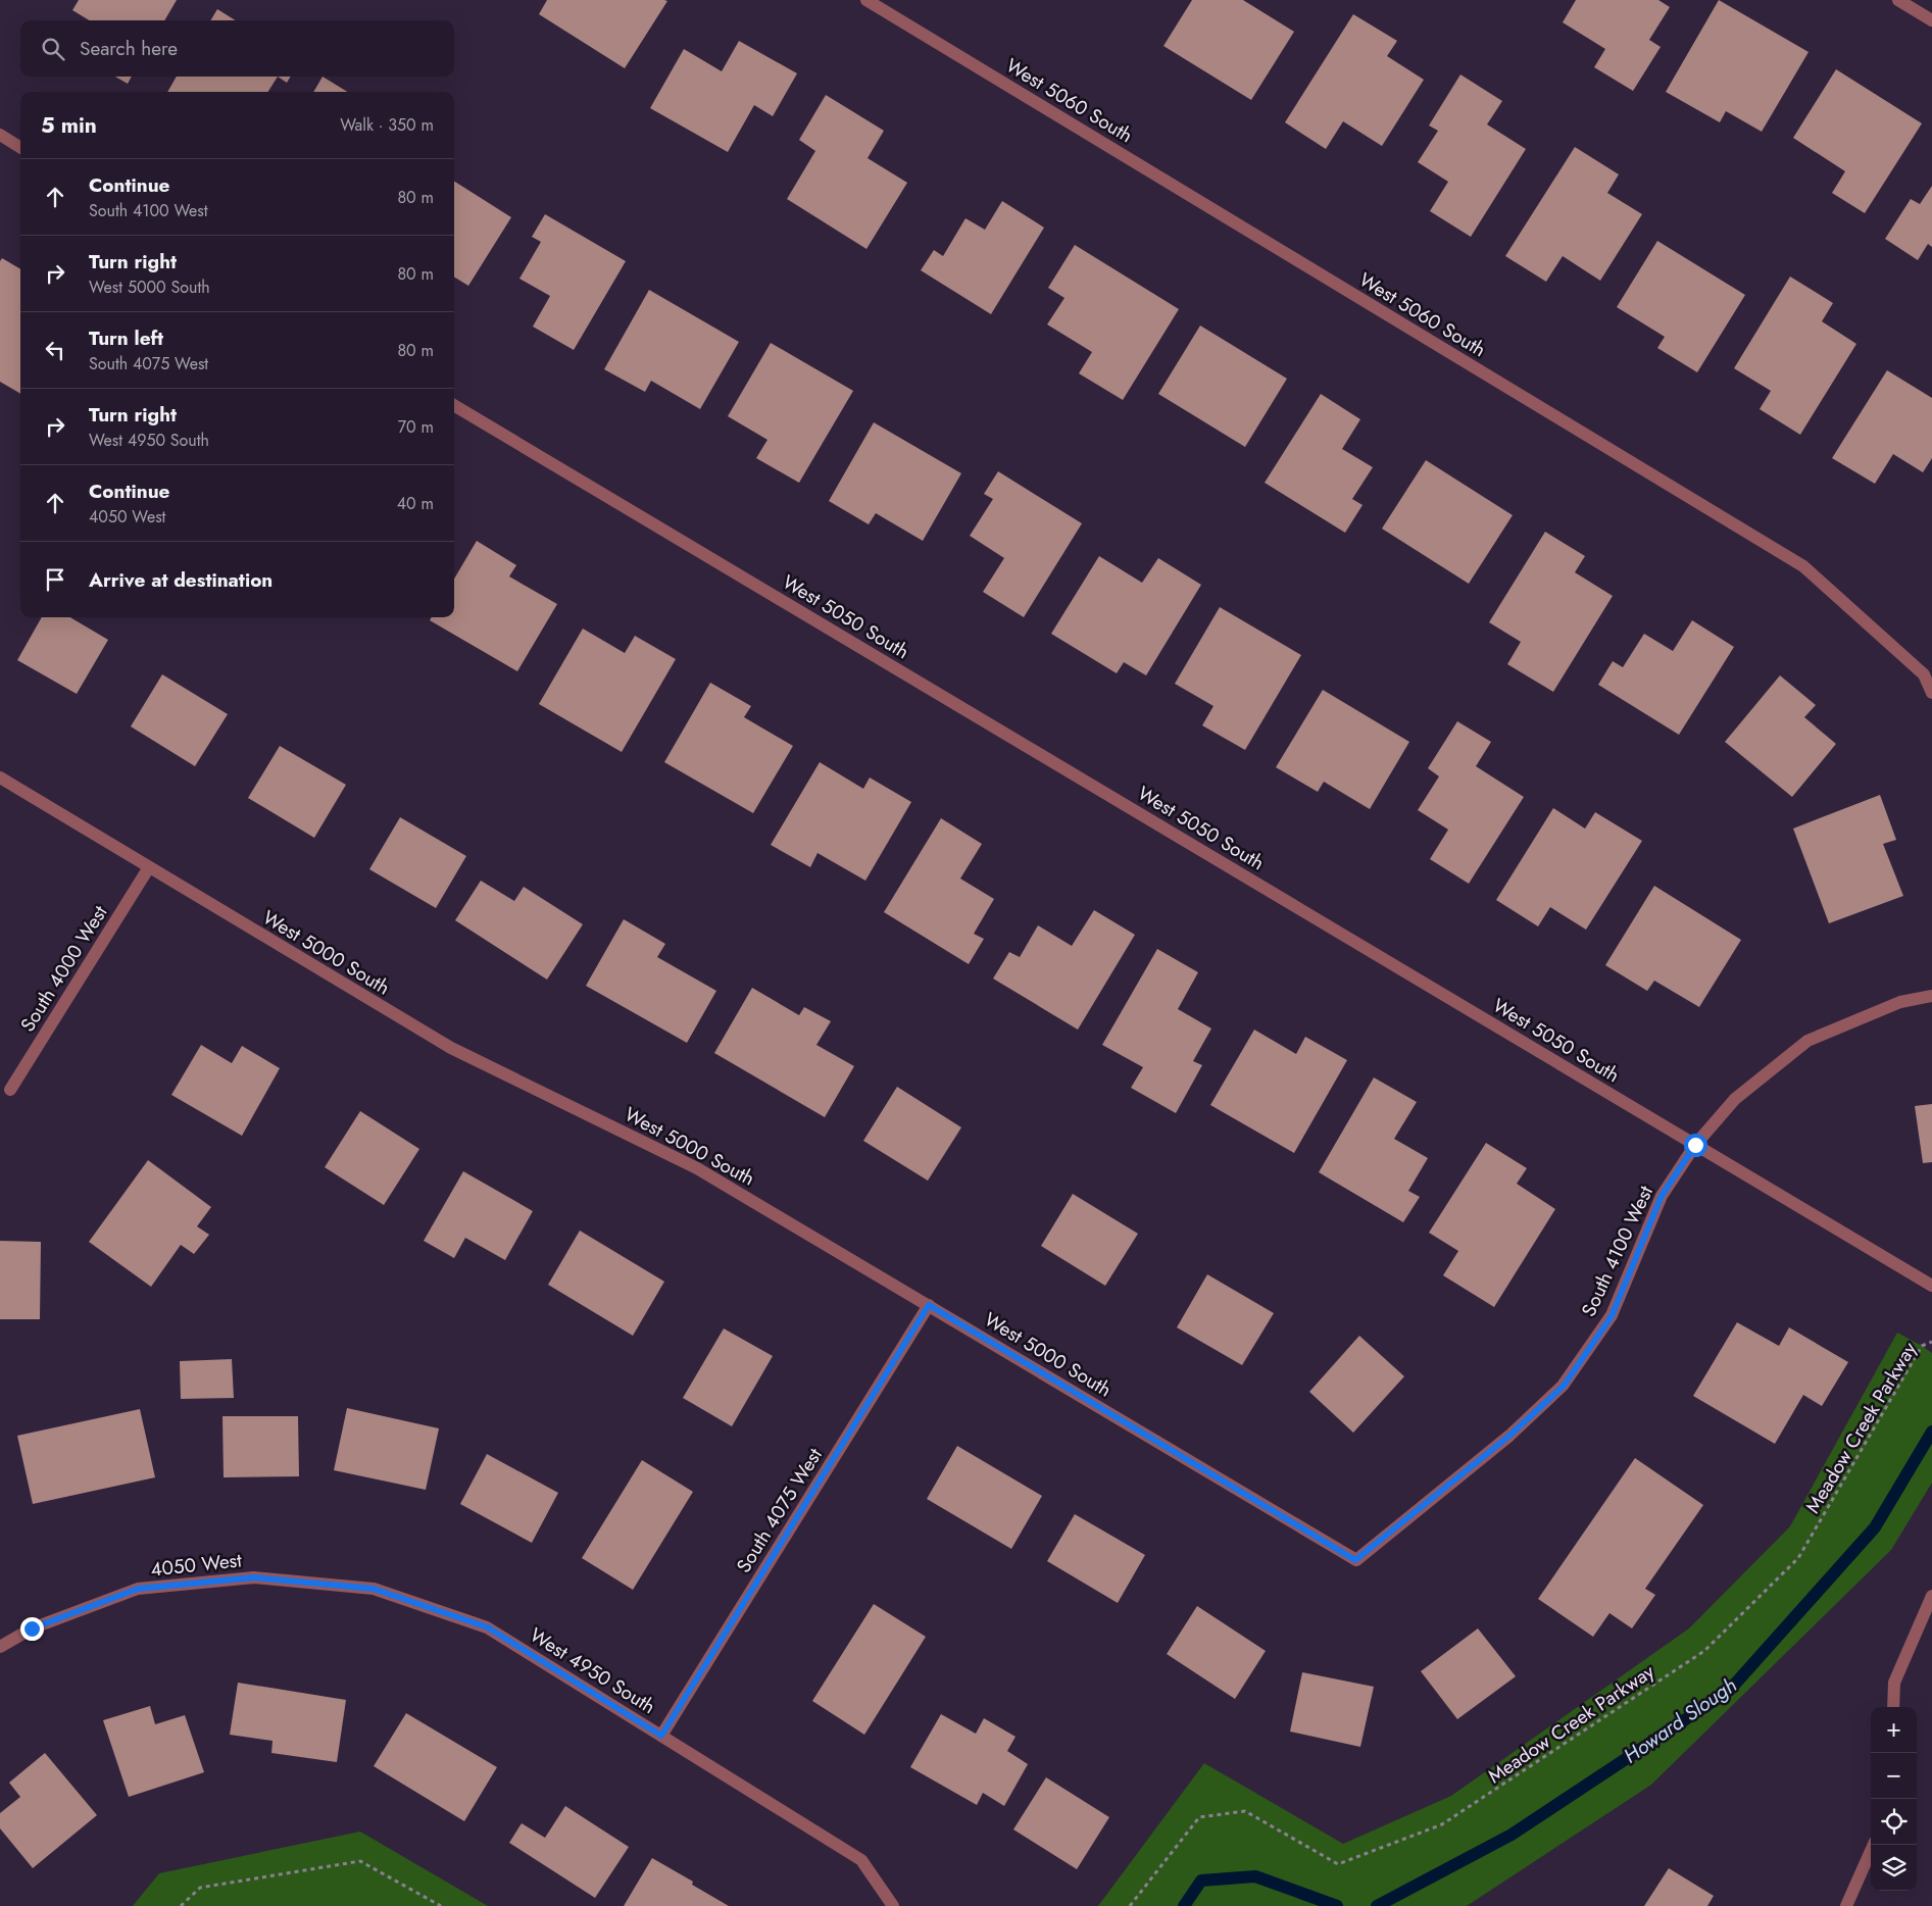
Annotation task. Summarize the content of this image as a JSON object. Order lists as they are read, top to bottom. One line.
{"streets":{"street":["West 5060 South","West 5050 South","West 5000 South","South 4000 West","South 4100 West","South 4075 West","4050 West","West 4950 South"],"path":["Meadow Creek Parkway"]},"crossings":[["West 5050 South","South 4100 West"],["West 5000 South","South 4000 West"],["West 5000 South","South 4100 West"],["West 5000 South","South 4075 West"],["South 4075 West","West 4950 South"],["4050 West","West 4950 South"]],"water":["Howard Slough"],"page":{"search":"Search here","heading":["5 min","Walk · 350 m"],"list":[["Continue","South 4100 West","80 m"],["Turn right","West 5000 South","80 m"],["Turn left","South 4075 West","80 m"],["Turn right","West 4950 South","70 m"],["Continue","4050 West","40 m"],"Arrive at destination"],"map_buttons":["+","−"]}}
